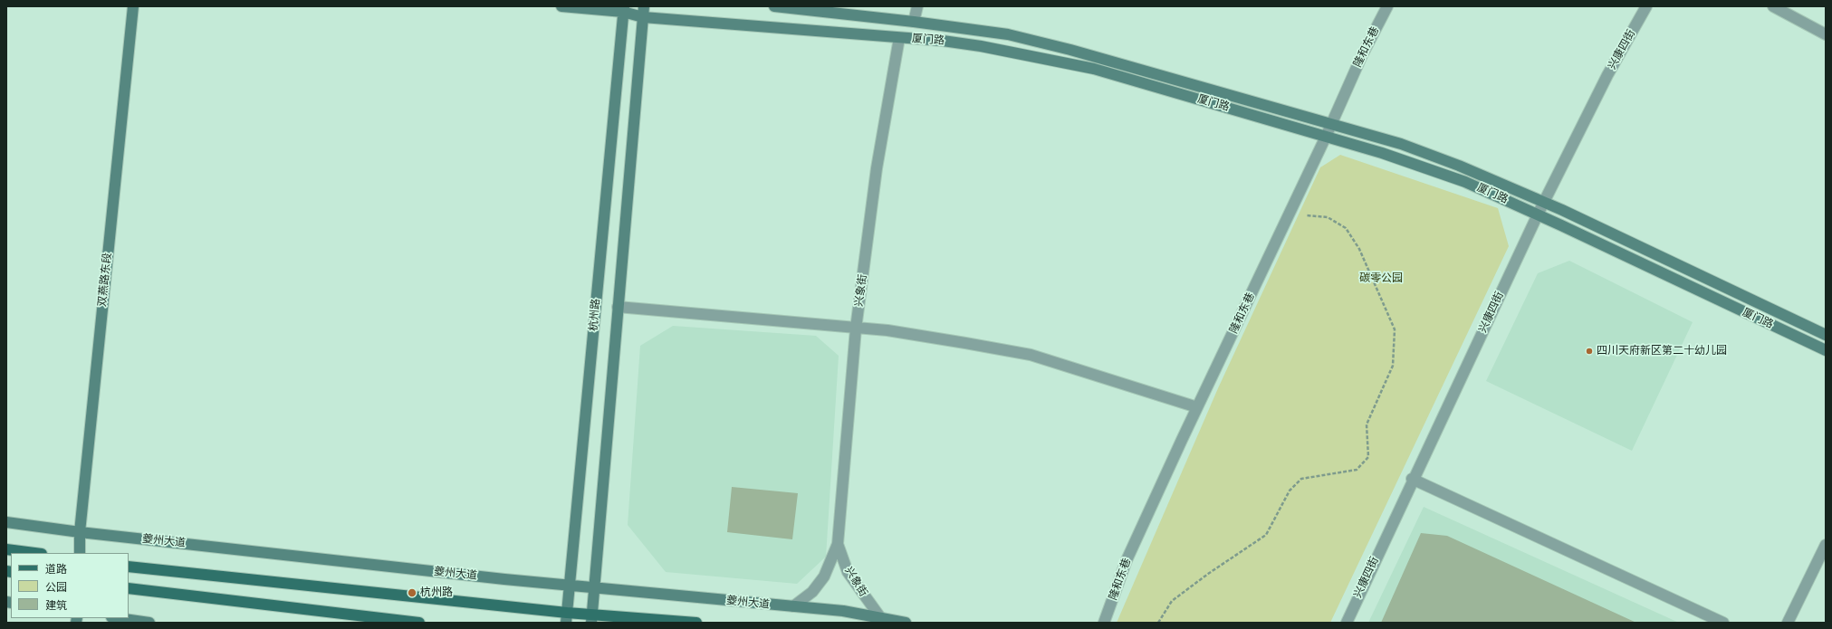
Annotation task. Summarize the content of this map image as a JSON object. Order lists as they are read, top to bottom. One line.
{"streets":{"main road":["厦门路","双燕路东段","杭州路","夔州大道"],"street":["隆和东巷","兴康四街","兴象街"]},"crossings":[["厦门路","隆和东巷"],["厦门路","兴康四街"],["厦门路","兴象街"],["厦门路","杭州路"],["双燕路东段","夔州大道"],["兴象街","夔州大道"],["杭州路","夔州大道"]],"parks":["碳零公园"],"places":["四川天府新区第二十幼儿园","杭州路"],"legend":["道路","公园","建筑"]}
